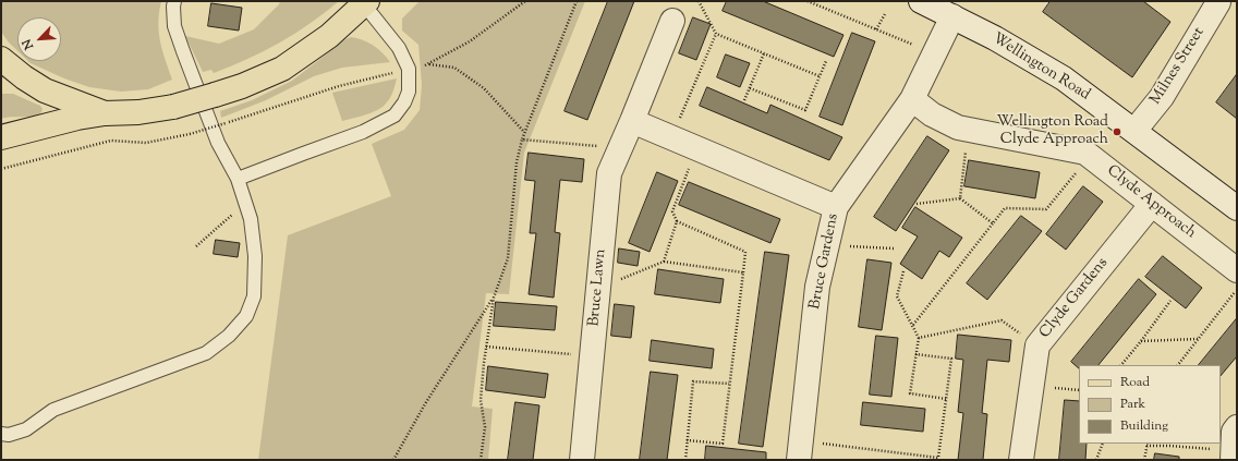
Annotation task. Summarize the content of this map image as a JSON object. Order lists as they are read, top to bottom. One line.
{"streets":{"street":["Milnes Street","Wellington Road","Clyde Approach","Bruce Gardens","Bruce Lawn","Clyde Gardens"]},"crossings":[["Milnes Street","Wellington Road"],["Wellington Road","Bruce Gardens"],["Clyde Approach","Bruce Gardens"],["Clyde Approach","Clyde Gardens"]],"places":["Wellington Road Clyde Approach"],"legend":["Road","Park","Building"],"north":"bottom left"}
